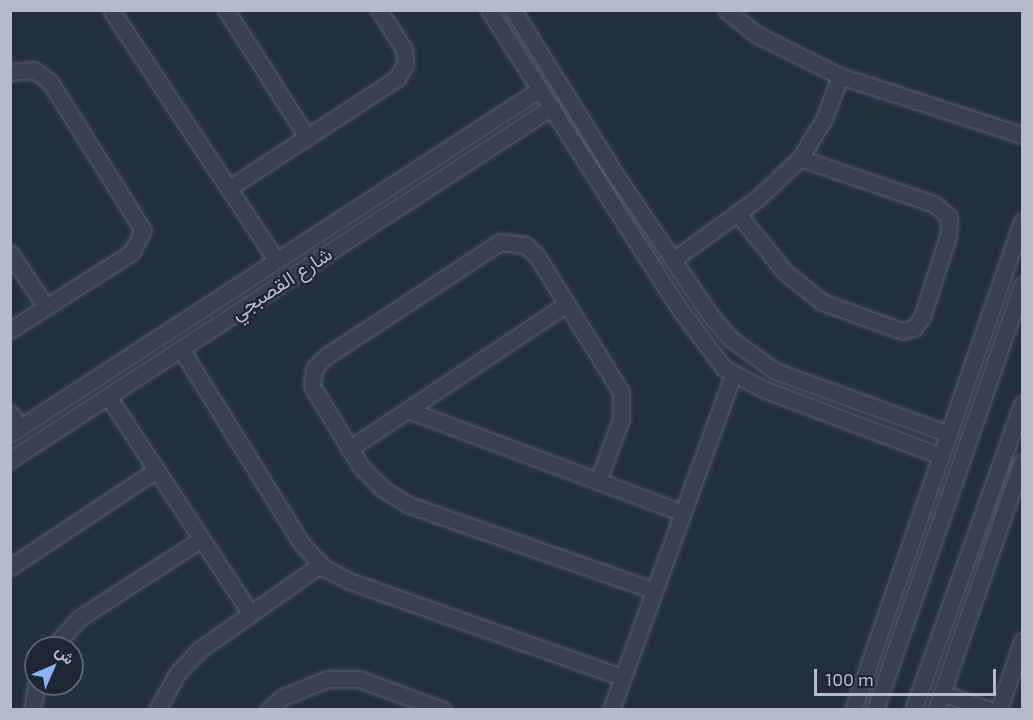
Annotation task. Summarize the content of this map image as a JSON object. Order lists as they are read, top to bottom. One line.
{"streets":{"street":["شارع القصبجي"]},"scale_bar":"100 m","north":"top right"}
